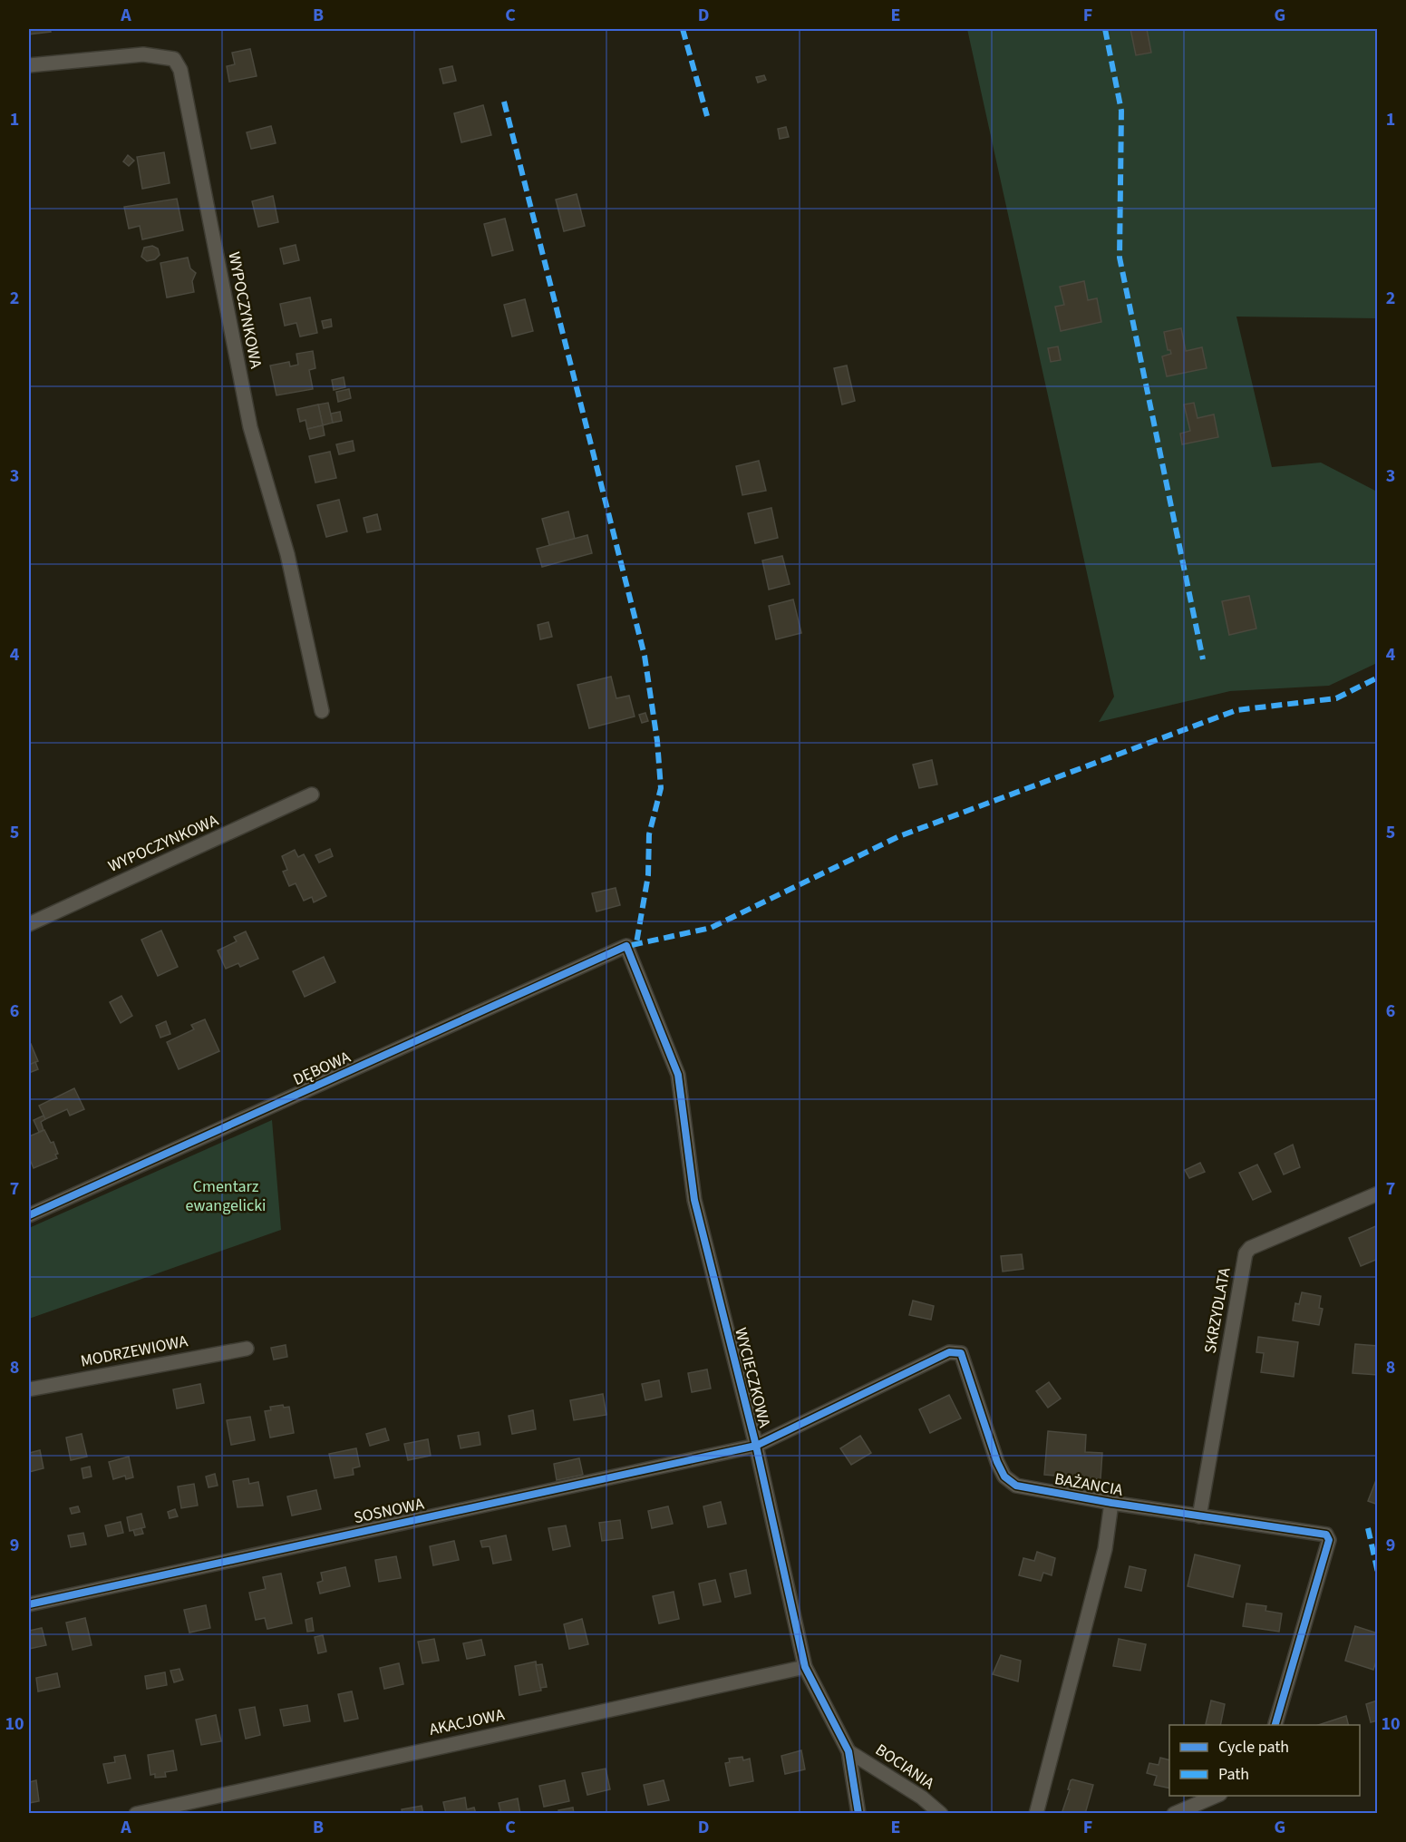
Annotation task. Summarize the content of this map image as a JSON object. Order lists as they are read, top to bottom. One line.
{"streets":{"street":["WYPOCZYNKOWA","DĘBOWA","SKRZYDLATA","MODRZEWIOWA","WYCIECZKOWA","BAŻANCIA","SOSNOWA","AKACJOWA","BOCIANIA"]},"crossings":[["DĘBOWA","WYCIECZKOWA"],["SKRZYDLATA","BAŻANCIA"],["WYCIECZKOWA","BAŻANCIA"],["WYCIECZKOWA","SOSNOWA"],["WYCIECZKOWA","AKACJOWA"],["WYCIECZKOWA","BOCIANIA"],["BAŻANCIA","SOSNOWA"]],"parks":["Cmentarz ewangelicki"],"legend":["Cycle path","Path"],"grid":{"columns":["A","B","C","D","E","F","G"],"rows":["1","2","3","4","5","6","7","8","9","10"]}}
